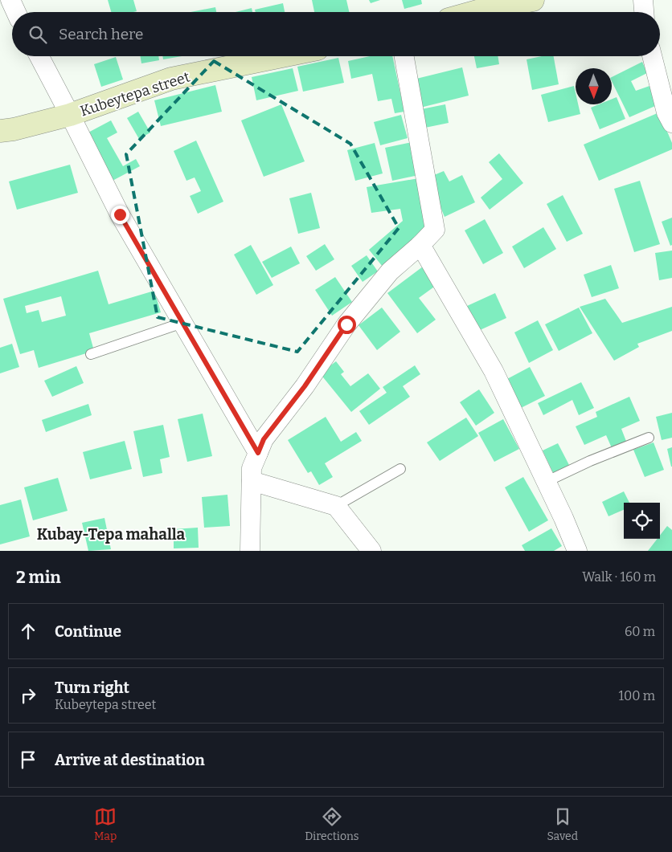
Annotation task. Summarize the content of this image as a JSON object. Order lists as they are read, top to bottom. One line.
{"streets":{"street":["Kubeytepa street"]},"districts":["Kubay-Tepa mahalla"],"north":"bottom","page":{"search":"Search here","heading":["2 min","Walk · 160 m"],"list":[["Continue","60 m"],["Turn right","Kubeytepa street","100 m"],"Arrive at destination"],"nav":["Map","Directions","Saved"]}}
